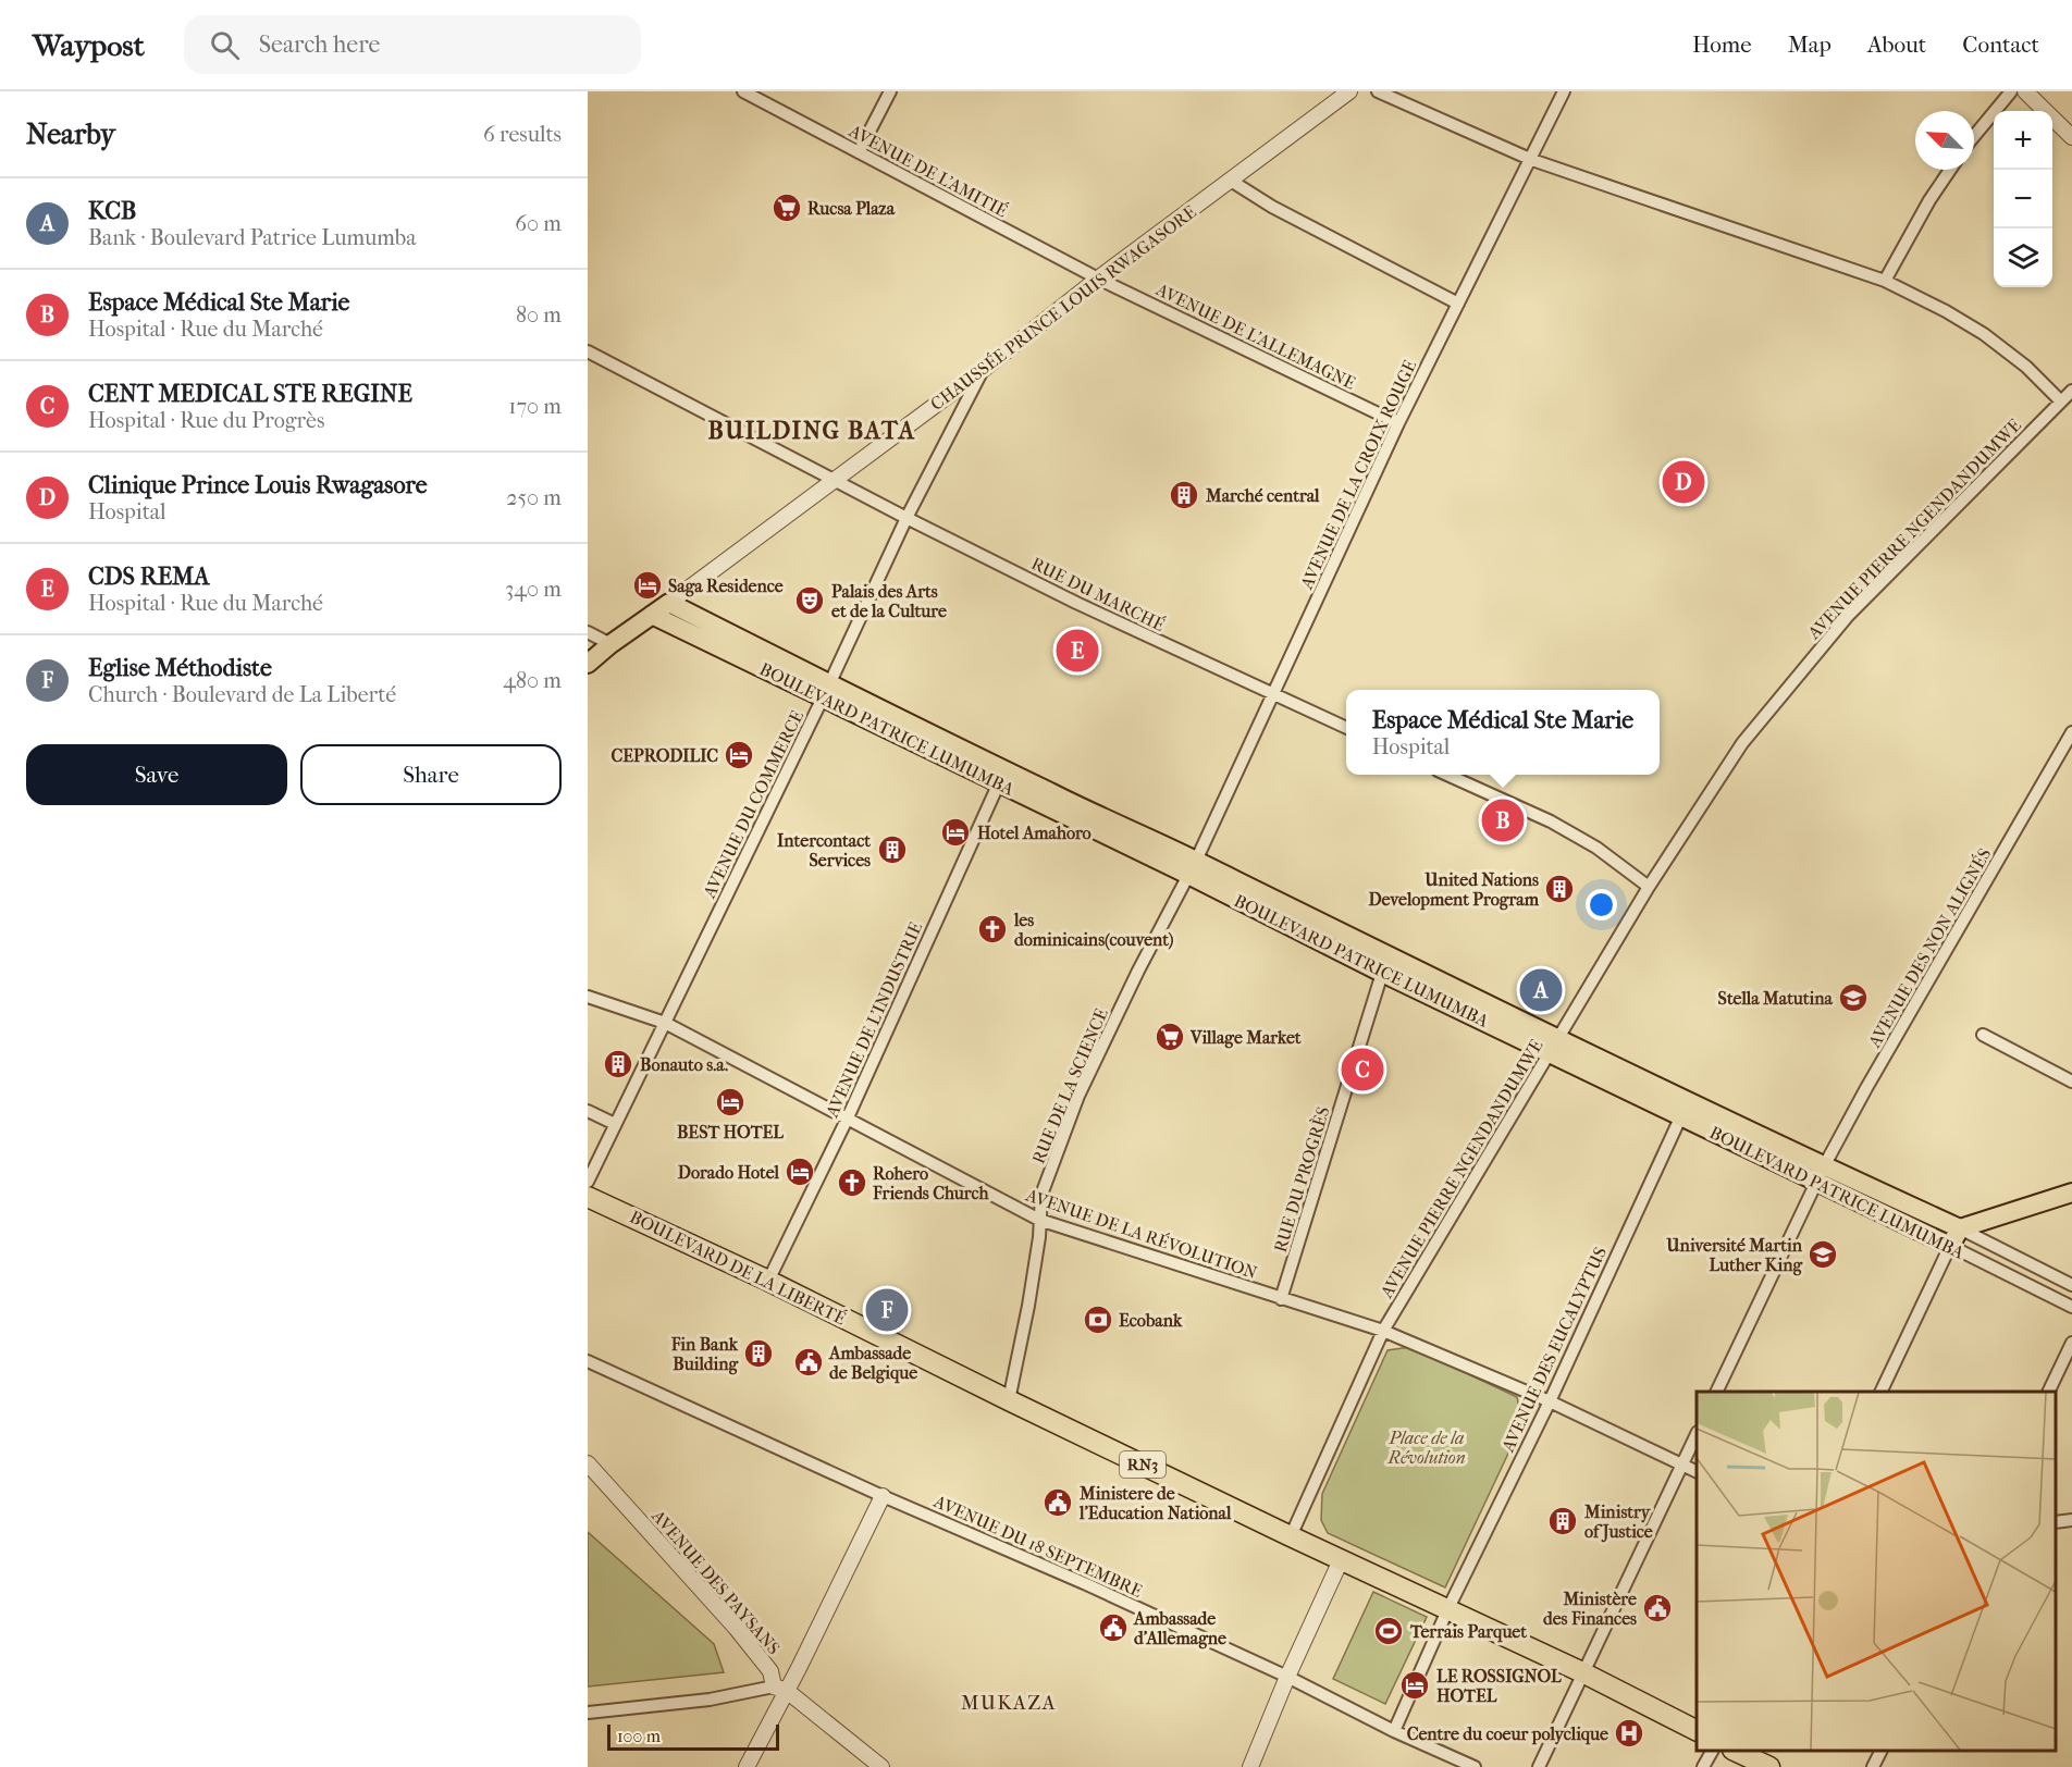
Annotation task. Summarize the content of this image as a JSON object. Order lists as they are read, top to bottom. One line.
{"streets":{"highway":["BOULEVARD DE LA LIBERTÉ","RN3"],"main road":["CHAUSSÉE PRINCE LOUIS RWAGASORE","BOULEVARD PATRICE LUMUMBA"],"street":["AVENUE DE L'AMITIÉ","AVENUE DE L'ALLEMAGNE","AVENUE DE LA CROIX ROUGE","AVENUE PIERRE NGENDANDUMWE","RUE DU MARCHÉ","AVENUE DU COMMERCE","AVENUE DES NON ALIGNÉS","AVENUE DE L'INDUSTRIE","RUE DE LA SCIENCE","RUE DU PROGRÈS","AVENUE DE LA RÉVOLUTION","AVENUE DES EUCALYPTUS","AVENUE DU 18 SEPTEMBRE","AVENUE DES PAYSANS"]},"crossings":[["AVENUE DE L'AMITIÉ","CHAUSSÉE PRINCE LOUIS RWAGASORE"],["AVENUE DE L'AMITIÉ","AVENUE DE L'ALLEMAGNE"],["CHAUSSÉE PRINCE LOUIS RWAGASORE","AVENUE DE L'ALLEMAGNE"],["CHAUSSÉE PRINCE LOUIS RWAGASORE","RUE DU MARCHÉ"],["CHAUSSÉE PRINCE LOUIS RWAGASORE","BOULEVARD PATRICE LUMUMBA"],["CHAUSSÉE PRINCE LOUIS RWAGASORE","AVENUE DU COMMERCE"],["AVENUE DE L'ALLEMAGNE","AVENUE DE LA CROIX ROUGE"],["AVENUE DE LA CROIX ROUGE","RUE DU MARCHÉ"],["AVENUE DE LA CROIX ROUGE","BOULEVARD PATRICE LUMUMBA"],["AVENUE DE LA CROIX ROUGE","RUE DE LA SCIENCE"],["AVENUE PIERRE NGENDANDUMWE","BOULEVARD PATRICE LUMUMBA"],["AVENUE PIERRE NGENDANDUMWE","AVENUE DE LA RÉVOLUTION"],["AVENUE PIERRE NGENDANDUMWE","BOULEVARD DE LA LIBERTÉ"],["RUE DU MARCHÉ","AVENUE DU COMMERCE"],["BOULEVARD PATRICE LUMUMBA","AVENUE DU COMMERCE"],["BOULEVARD PATRICE LUMUMBA","AVENUE DES NON ALIGNÉS"],["BOULEVARD PATRICE LUMUMBA","AVENUE DE L'INDUSTRIE"],["BOULEVARD PATRICE LUMUMBA","RUE DE LA SCIENCE"],["BOULEVARD PATRICE LUMUMBA","RUE DU PROGRÈS"],["BOULEVARD PATRICE LUMUMBA","AVENUE DES EUCALYPTUS"],["AVENUE DU COMMERCE","AVENUE DE LA RÉVOLUTION"],["AVENUE DE L'INDUSTRIE","AVENUE DE LA RÉVOLUTION"],["AVENUE DE L'INDUSTRIE","BOULEVARD DE LA LIBERTÉ"],["RUE DE LA SCIENCE","AVENUE DE LA RÉVOLUTION"],["RUE DE LA SCIENCE","BOULEVARD DE LA LIBERTÉ"],["RUE DU PROGRÈS","AVENUE DE LA RÉVOLUTION"],["AVENUE DE LA RÉVOLUTION","AVENUE DES EUCALYPTUS"],["BOULEVARD DE LA LIBERTÉ","AVENUE DES EUCALYPTUS"],["AVENUE DES EUCALYPTUS","AVENUE DU 18 SEPTEMBRE"]],"districts":["BUILDING BATA","MUKAZA"],"parks":["Place de la Révolution"],"places":{"supermarket":["Rucsa Plaza","Village Market"],"building":["Marché central","Intercontact Services","United Nations Development Program","Bonauto s.a.","Fin Bank Building","Ministry of Justice"],"hotel":["Saga Residence","CEPRODILIC","Hotel Amahoro","BEST HOTEL","Dorado Hotel","LE ROSSIGNOL HOTEL"],"theatre":["Palais des Arts et de la Culture"],"church":["les dominicains(couvent)","Rohero Friends Church"],"school or university":["Stella Matutina","Université Martin Luther King"],"bank":["Ecobank"],"public building":["Ambassade de Belgique","Ministere de l'Education National","Ministère des Finances","Ambassade d'Allemagne"],"sports":["Terrais Parquet"],"hospital":["Centre du coeur polyclique"]},"scale_bar":"100 m","north":"top left","page":{"header":"Waypost","search":"Search here","nav":["Home","Map","About","Contact"],"heading":["Nearby","6 results"],"map_buttons":["+","−"],"list":[{"mark":"A","name":"KCB","note":"Bank · Boulevard Patrice Lumumba","value":"60 m"},{"mark":"B","name":"Espace Médical Ste Marie","note":"Hospital · Rue du Marché","value":"80 m"},{"mark":"C","name":"CENT MEDICAL STE REGINE","note":"Hospital · Rue du Progrès","value":"170 m"},{"mark":"D","name":"Clinique Prince Louis Rwagasore","note":"Hospital","value":"250 m"},{"mark":"E","name":"CDS REMA","note":"Hospital · Rue du Marché","value":"340 m"},{"mark":"F","name":"Eglise Méthodiste","note":"Church · Boulevard de La Liberté","value":"480 m"}],"pins":["D","E","B","A","C","F"],"popup":["Espace Médical Ste Marie","Hospital"],"buttons":["Save","Share"],"scale":"100 m"}}
